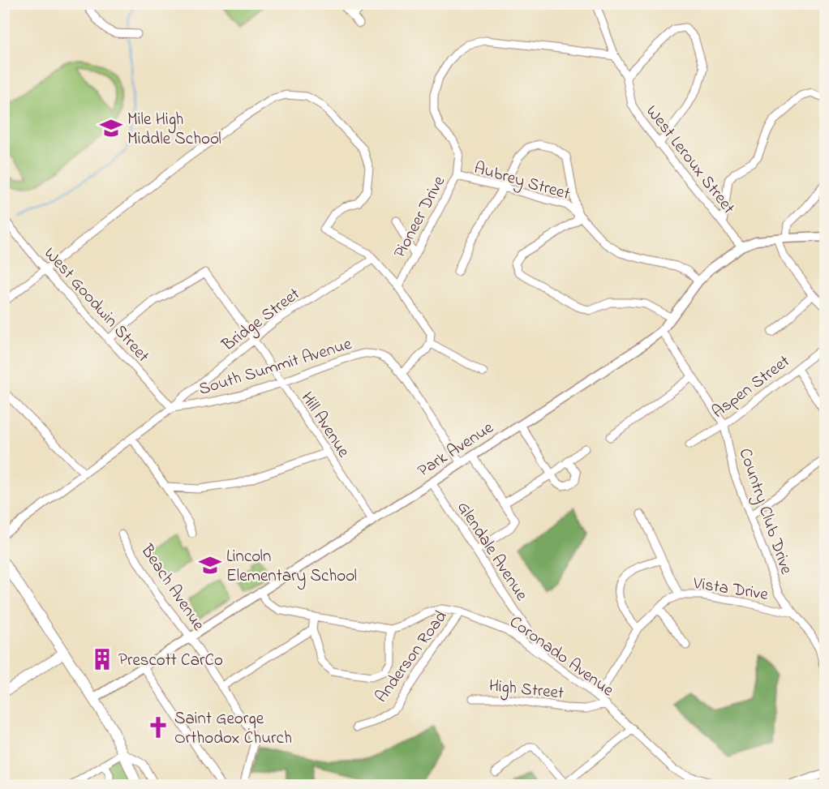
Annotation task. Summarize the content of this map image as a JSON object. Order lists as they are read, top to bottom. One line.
{"streets":{"street":["West Leroux Street","Aubrey Street","Pioneer Drive","West Goodwin Street","Bridge Street","South Summit Avenue","Aspen Street","Hill Avenue","Park Avenue","Country Club Drive","Glendale Avenue","Beach Avenue","Vista Drive","Coronado Avenue","Anderson Road","High Street"]},"crossings":[["West Leroux Street","Pioneer Drive"],["West Leroux Street","Park Avenue"],["Aubrey Street","Pioneer Drive"],["West Goodwin Street","Bridge Street"],["West Goodwin Street","South Summit Avenue"],["West Goodwin Street","Hill Avenue"],["Bridge Street","South Summit Avenue"],["Bridge Street","Hill Avenue"],["South Summit Avenue","Hill Avenue"],["Aspen Street","Country Club Drive"],["Hill Avenue","Park Avenue"],["Park Avenue","Country Club Drive"],["Park Avenue","Glendale Avenue"],["Park Avenue","Beach Avenue"],["Country Club Drive","Vista Drive"],["Glendale Avenue","Coronado Avenue"],["Vista Drive","Coronado Avenue"],["Coronado Avenue","Anderson Road"],["Coronado Avenue","High Street"]],"places":{"school or university":["Mile High Middle School","Lincoln Elementary School"],"building":["Prescott CarCo"],"church":["Saint George Orthodox Church"]}}
